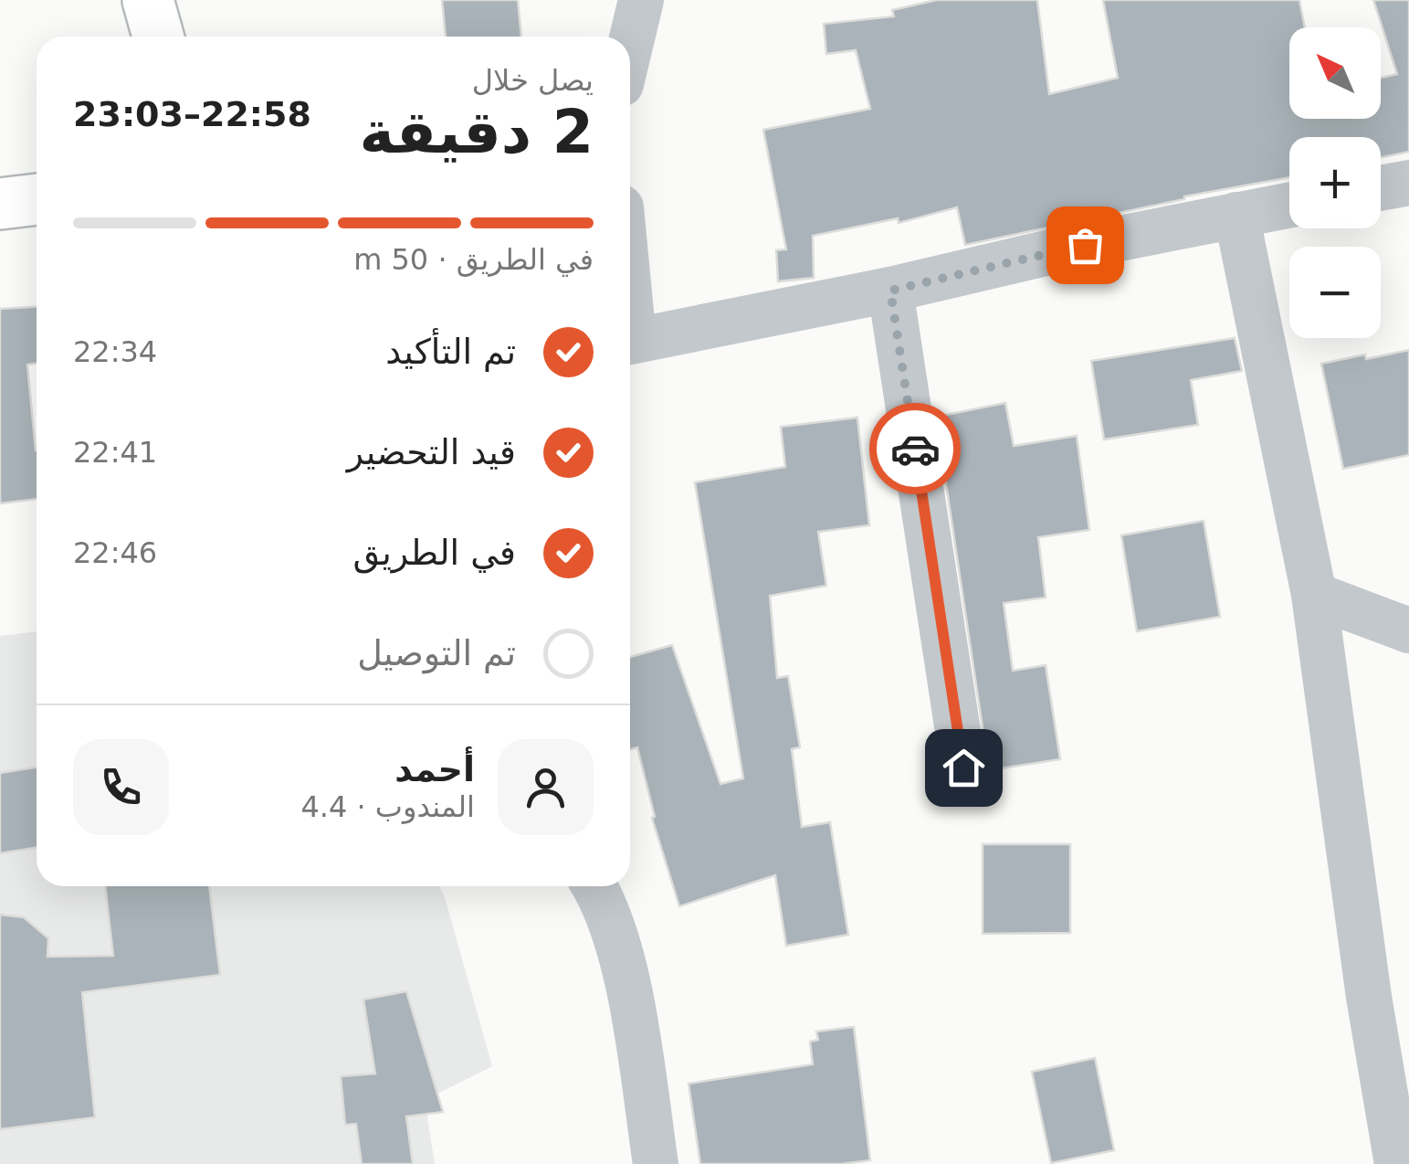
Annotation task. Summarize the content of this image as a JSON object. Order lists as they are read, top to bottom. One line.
{"north":"top left","page":{"map_buttons":["+","−"],"heading":["2 دقيقة","يصل خلال","22:58–23:03"],"panel":["أحمد","المندوب · 4.4"],"bar":"في الطريق · 50 m","list":[["تم التأكيد","22:34"],["قيد التحضير","22:41"],["في الطريق","22:46"],"تم التوصيل"]}}
